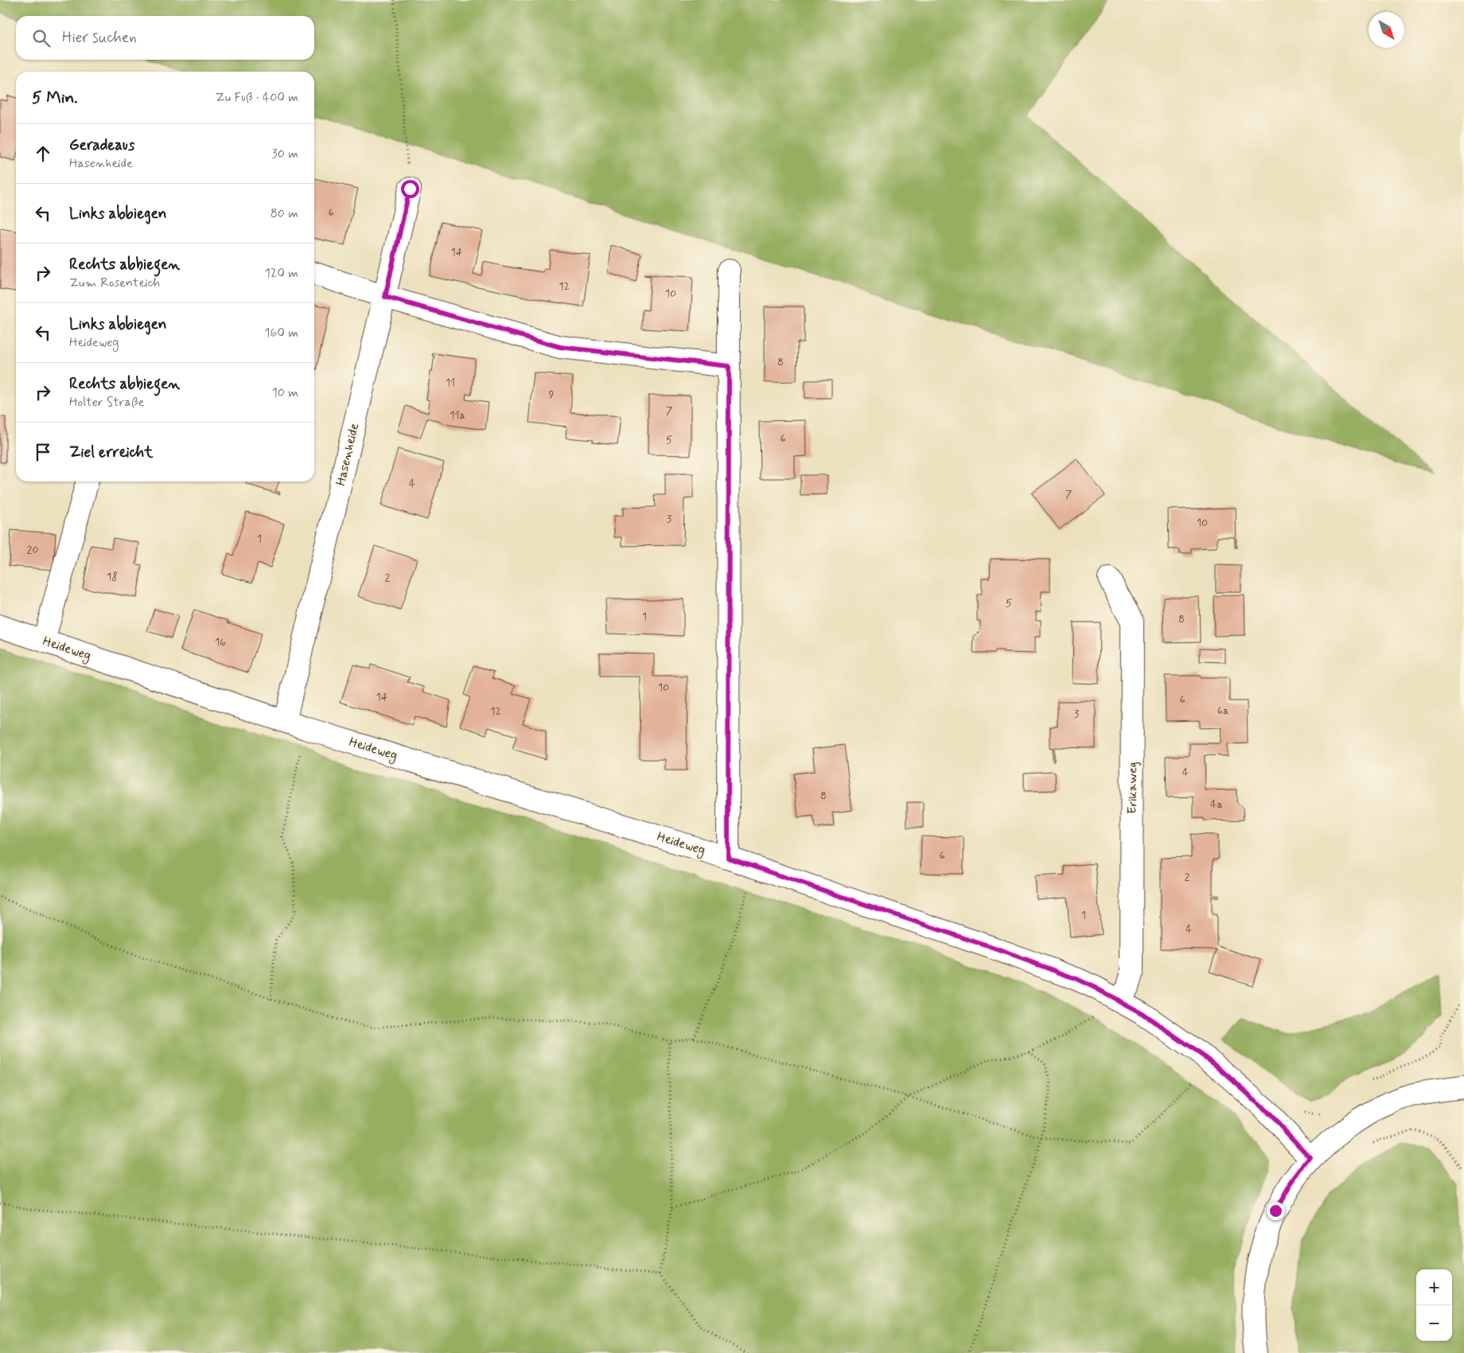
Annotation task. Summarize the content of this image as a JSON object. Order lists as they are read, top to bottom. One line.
{"streets":{"street":["Hasenheide","Heideweg","Erikaweg"]},"crossings":[["Hasenheide","Heideweg"],["Heideweg","Erikaweg"]],"house_numbers":["6","14","12","10","8","11","9","7","11a","6","5","4","7","3","10","1","20","18","2","5","1","8","16","10","14","6","6a","12","3","4","8","4a","6","2","1","4"],"north":"bottom right","page":{"search":"Hier suchen","heading":["5 Min.","Zu Fuß · 400 m"],"list":[["Geradeaus","Hasenheide","30 m"],["Links abbiegen","80 m"],["Rechts abbiegen","Zum Rosenteich","120 m"],["Links abbiegen","Heideweg","160 m"],["Rechts abbiegen","Holter Straße","10 m"],"Ziel erreicht"],"map_buttons":["+","−"]}}
